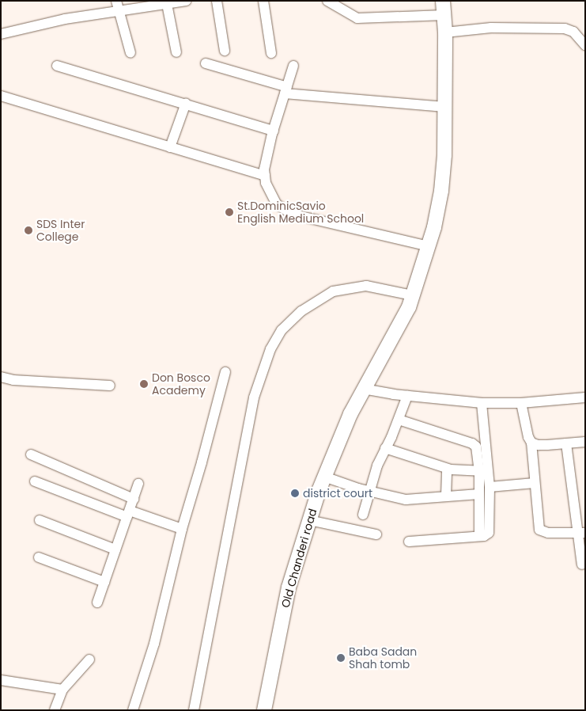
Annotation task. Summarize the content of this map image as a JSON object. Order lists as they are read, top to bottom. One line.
{"streets":{"street":["Old Chanderi road"]},"places":["St.DominicSavio English Medium School","SDS Inter College","Don Bosco Academy","district court","Baba Sadan Shah tomb"]}
